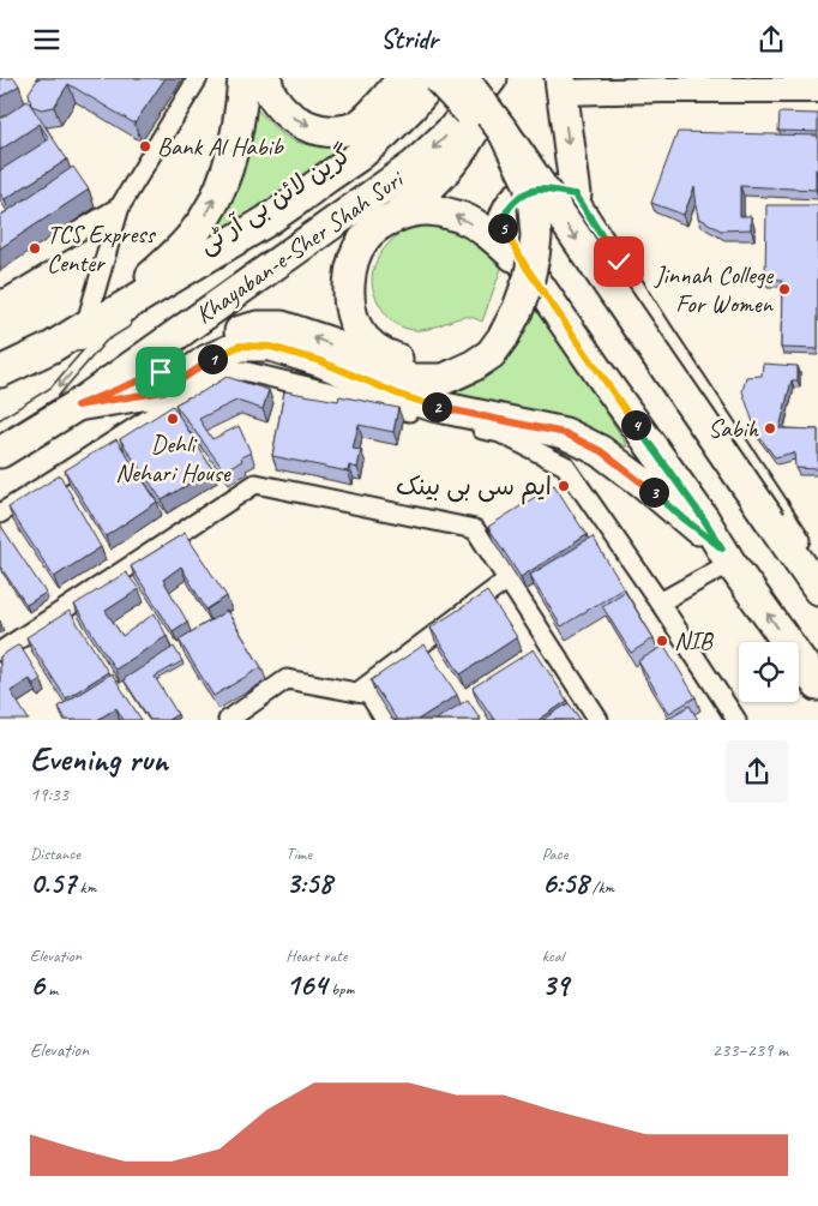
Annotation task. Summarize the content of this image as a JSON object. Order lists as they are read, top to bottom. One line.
{"streets":{"main road":["Khayaban-e-Sher Shah Suri"],"lane":["گرین لائن بی آر ٹی"]},"places":["Bank Al Habib","TCS Express Center","Jinnah College For Women","Dehli Nehari House","Sabih","ایم سی بی بینک","NIB"],"page":{"header":"Stridr","pins":["5","1","2","4","3"],"heading":["Evening run","19:33"],"stats":[["Distance","0.57 km"],["Time","3:58"],["Pace","6:58 /km"],["Elevation","6 m"],["Heart rate","164 bpm"],["kcal","39"]],"chart":["Elevation","233–239 m"]}}
